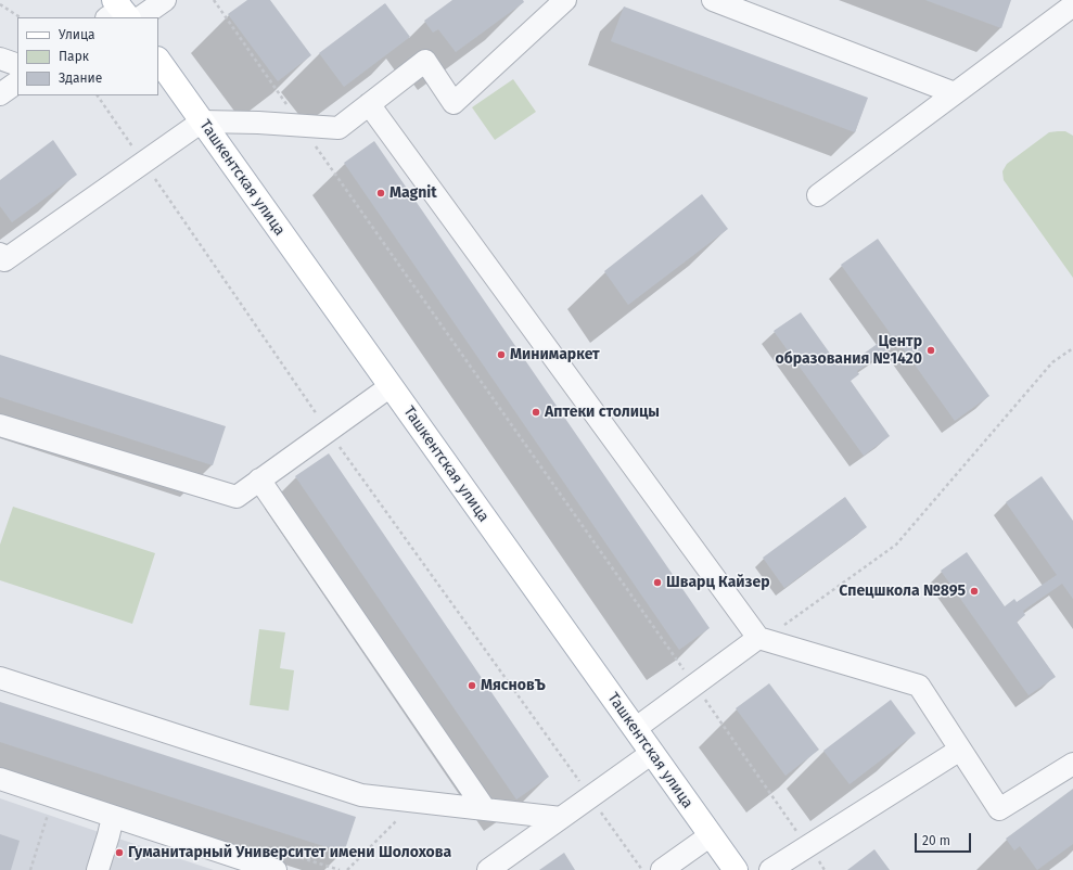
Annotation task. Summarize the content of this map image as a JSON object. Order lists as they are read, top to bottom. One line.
{"streets":{"main road":["Ташкентская улица"]},"places":["Magnit","Центр образования №1420","Минимаркет","Аптеки столицы","Шварц Кайзер","Спецшкола №895","МясновЪ","Гуманитарный Университет имени Шолохова"],"legend":["Улица","Парк","Здание"],"scale_bar":"20 m"}
